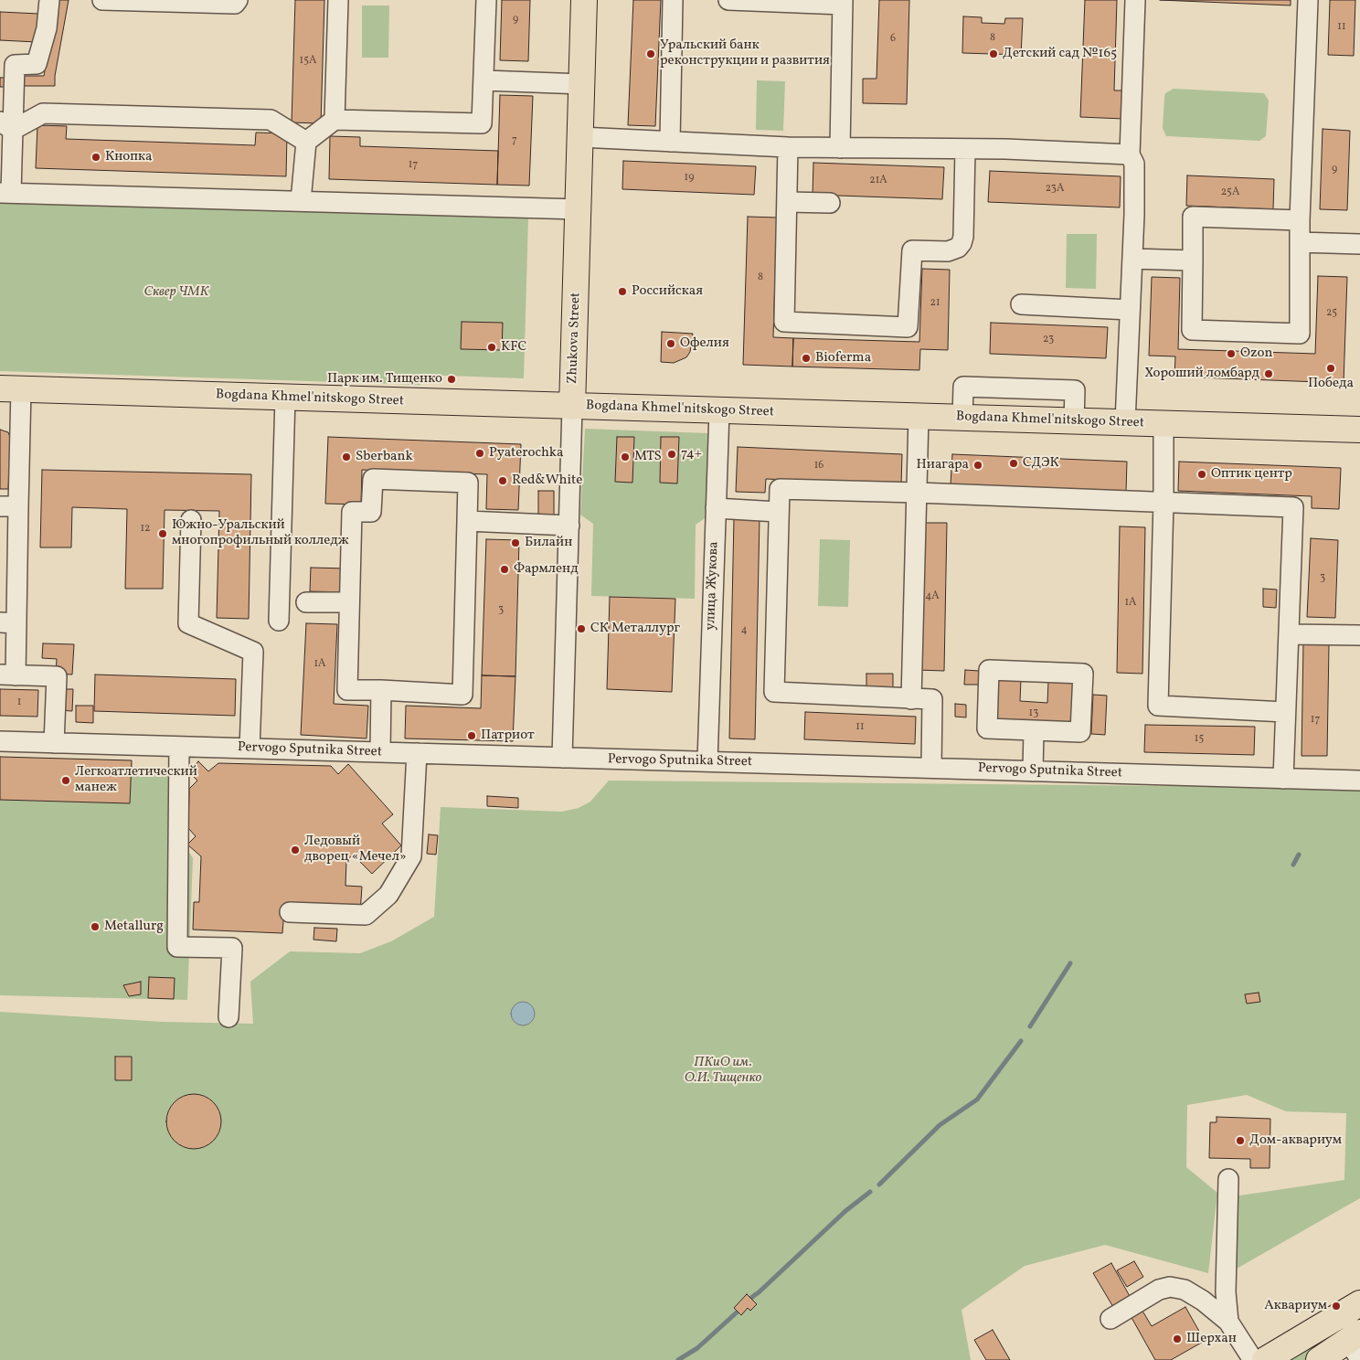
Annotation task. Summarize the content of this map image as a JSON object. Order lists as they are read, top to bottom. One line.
{"streets":{"main road":["Zhukova Street","Bogdana Khmel'nitskogo Street"],"street":["улица Жукова","Pervogo Sputnika Street"]},"crossings":[["Zhukova Street","Bogdana Khmel'nitskogo Street"],["Zhukova Street","Pervogo Sputnika Street"],["Bogdana Khmel'nitskogo Street","улица Жукова"],["улица Жукова","Pervogo Sputnika Street"]],"parks":["Сквер ЧМК","ПКиО им. О.И. Тищенко"],"places":["Уральский банк реконструкции и развития","Детский сад №165","Кнопка","Российская","Офелия","KFC","Ozon","Bioferma","Победа","Хороший ломбард","Парк им. Тищенко","Pyaterochka","74+","Sberbank","MTS","СДЭК","Ниагара","Оптик центр","Red&White","Южно-Уральский многопрофильный колледж","Билайн","Фармленд","СК Металлург","Патриот","Легкоатлетический манеж","Ледовый дворец «Мечел»","Metallurg","Дом-аквариум","Аквариум","Шерхан"],"house_numbers":["9","11","8","6","15А","7","17","9","19","21А","23А","25А","8","21","25","23","16","12","3","4А","1А","3","4","1А","1","13","17","11","15"]}
